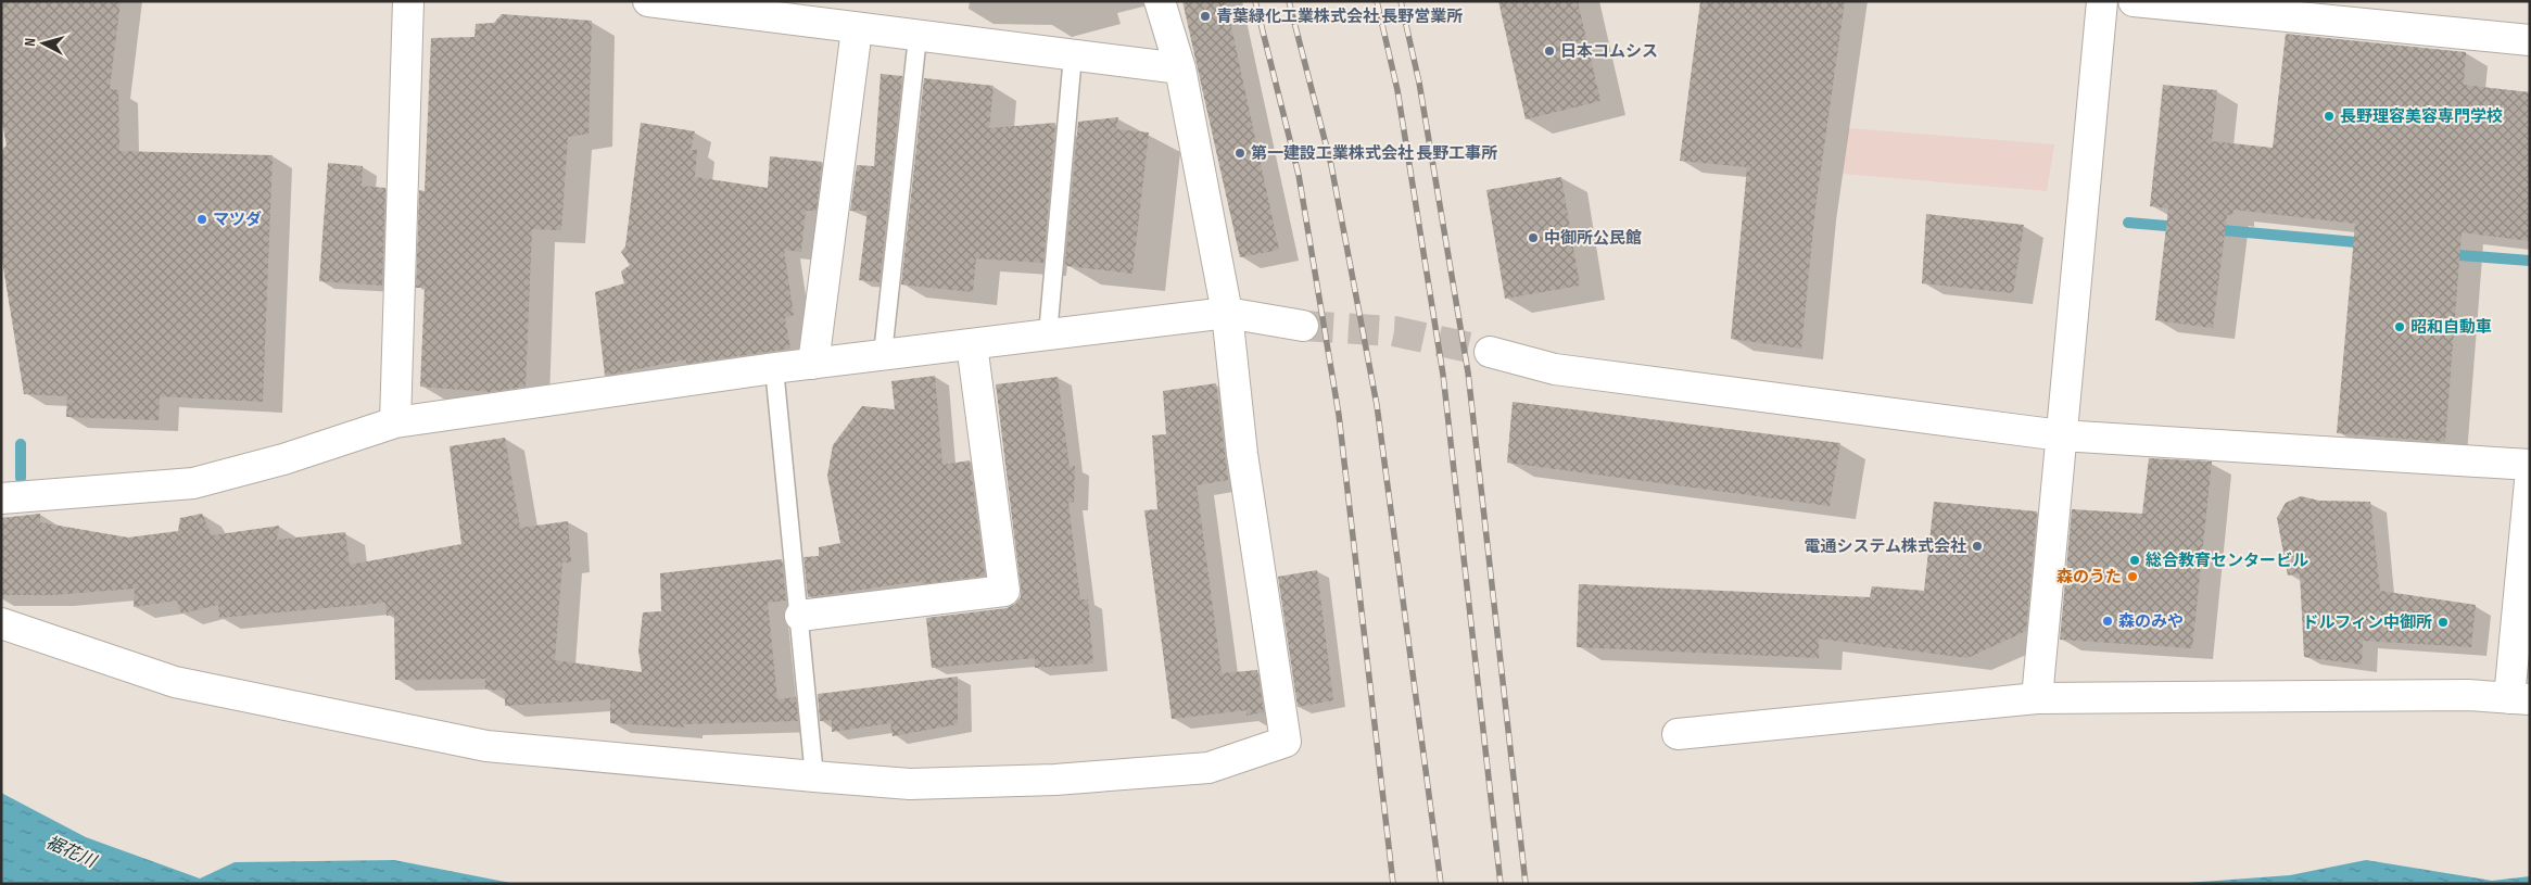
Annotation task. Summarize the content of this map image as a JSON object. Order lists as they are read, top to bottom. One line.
{"water":["裾花川"],"places":["青葉緑化工業株式会社 長野営業所","日本コムシス","長野理容美容専門学校","第一建設工業株式会社 長野工事所","マツダ","中御所公民館","昭和自動車","電通システム株式会社","総合教育センタービル","森のうた","森のみや","ドルフィン中御所"],"north":"left"}
